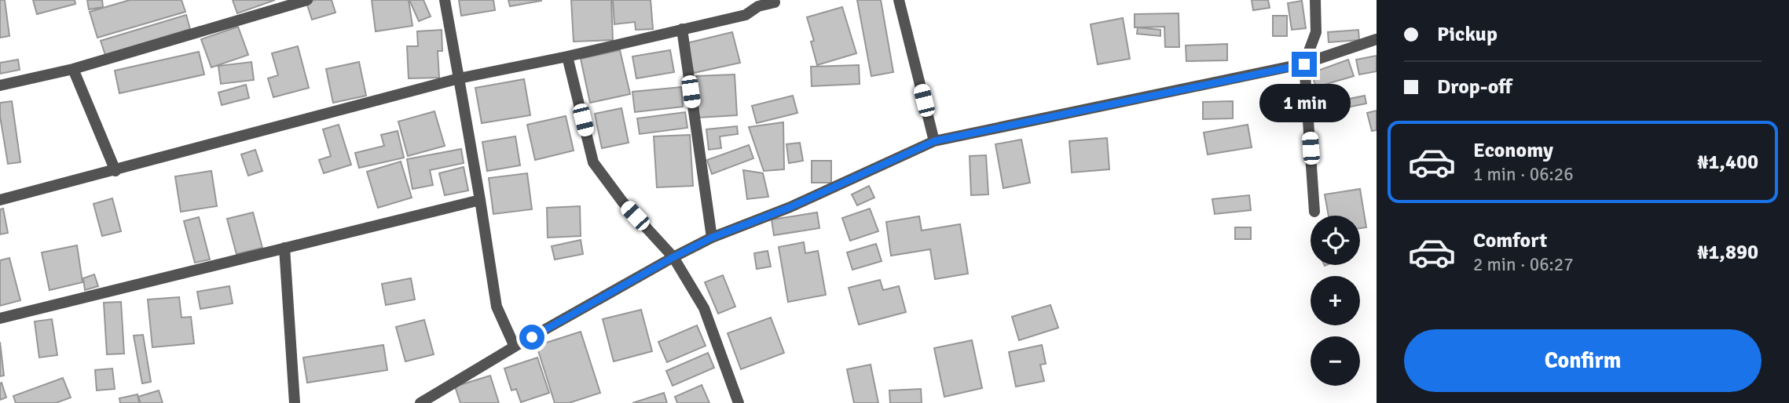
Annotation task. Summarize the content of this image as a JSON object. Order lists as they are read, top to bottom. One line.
{"page":{"banner":["Pickup","Drop-off"],"bubble":"1 min","list":[{"name":"Economy","note":"1 min · 06:26","value":"₦1,400"},{"name":"Comfort","note":"2 min · 06:27","value":"₦1,890"}],"map_buttons":["+","−"],"buttons":"Confirm"}}
